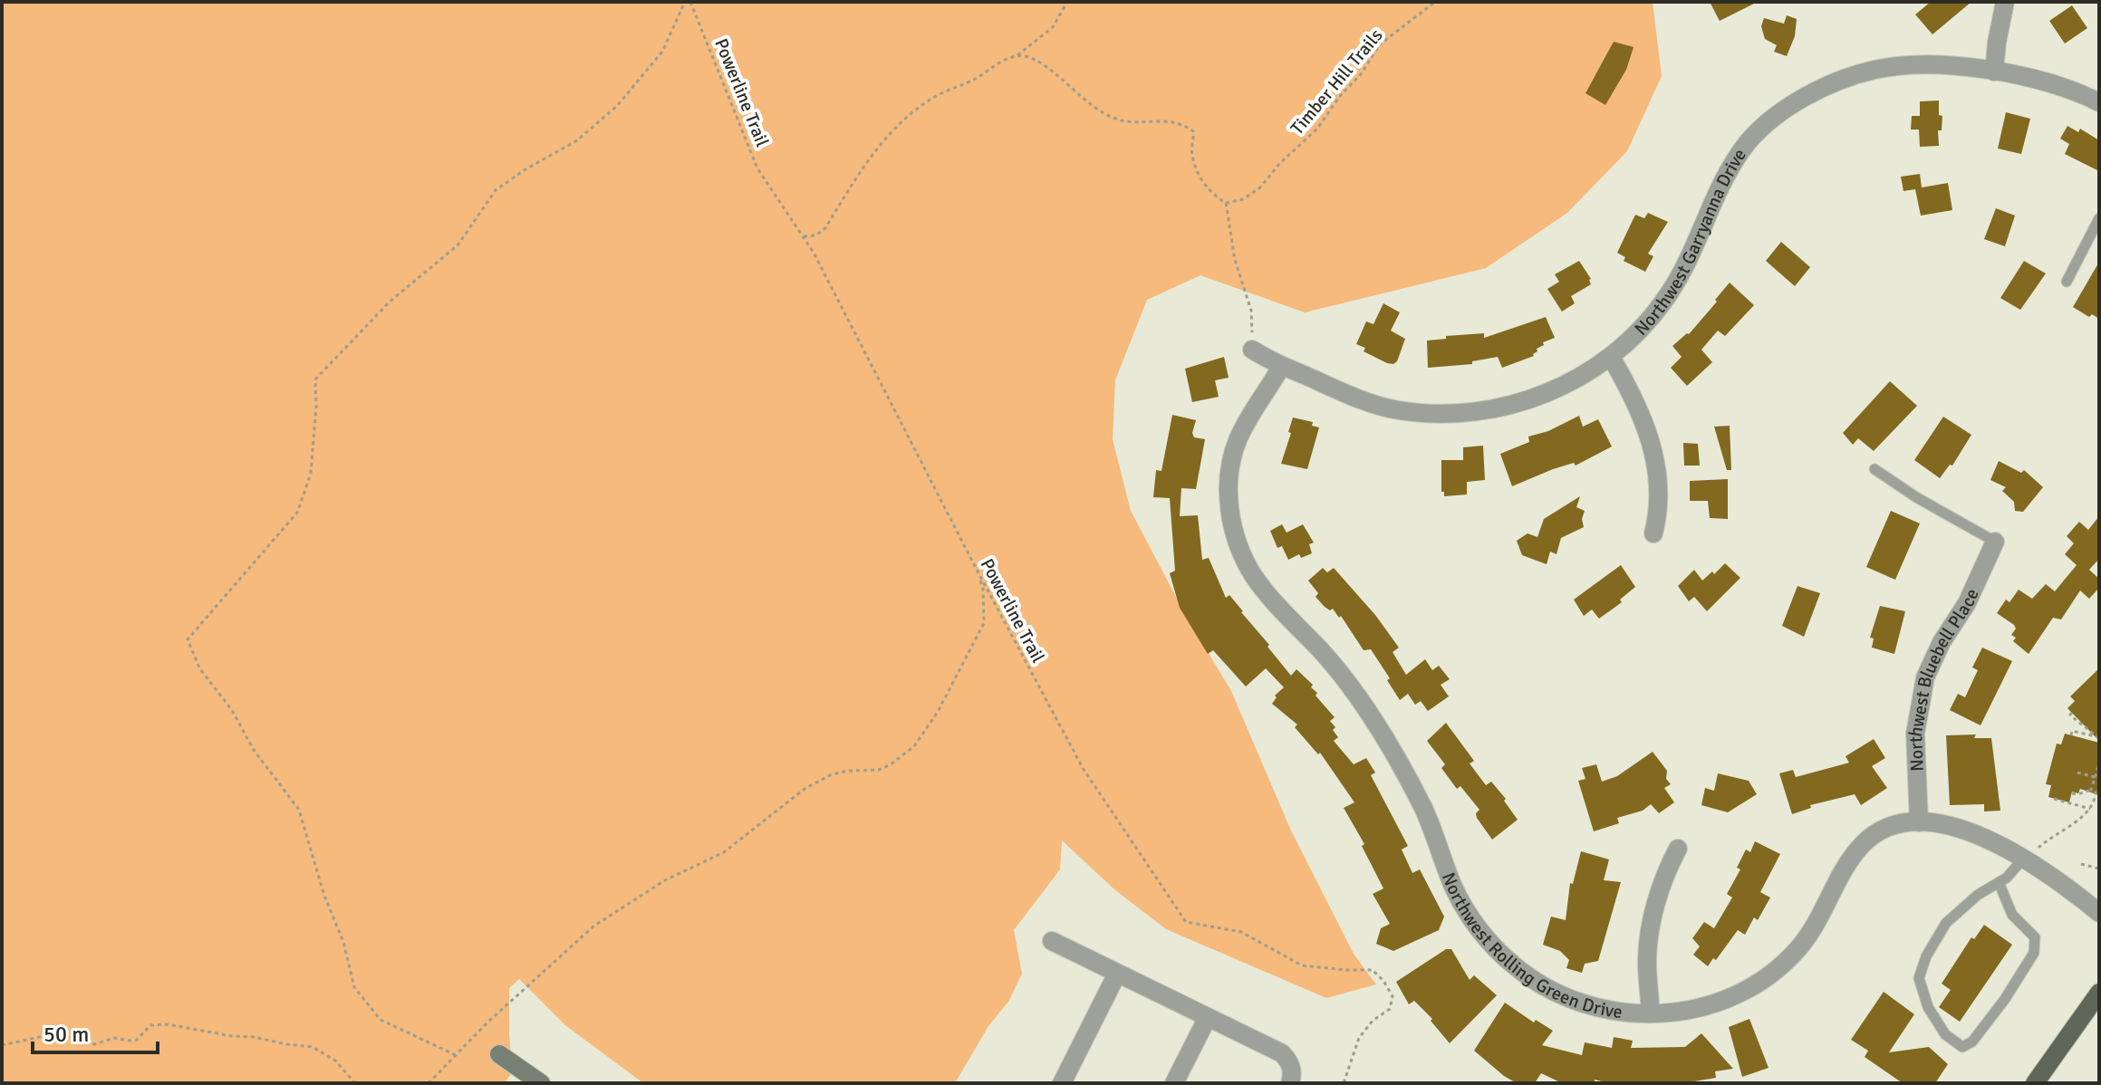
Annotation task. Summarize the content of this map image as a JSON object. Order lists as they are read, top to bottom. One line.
{"streets":{"street":["Northwest Garryanna Drive","Northwest Bluebell Place","Northwest Rolling Green Drive"],"path":["Timber Hill Trails","Powerline Trail"]},"crossings":[["Northwest Garryanna Drive","Northwest Rolling Green Drive"],["Northwest Bluebell Place","Northwest Rolling Green Drive"]],"scale_bar":"50 m"}
